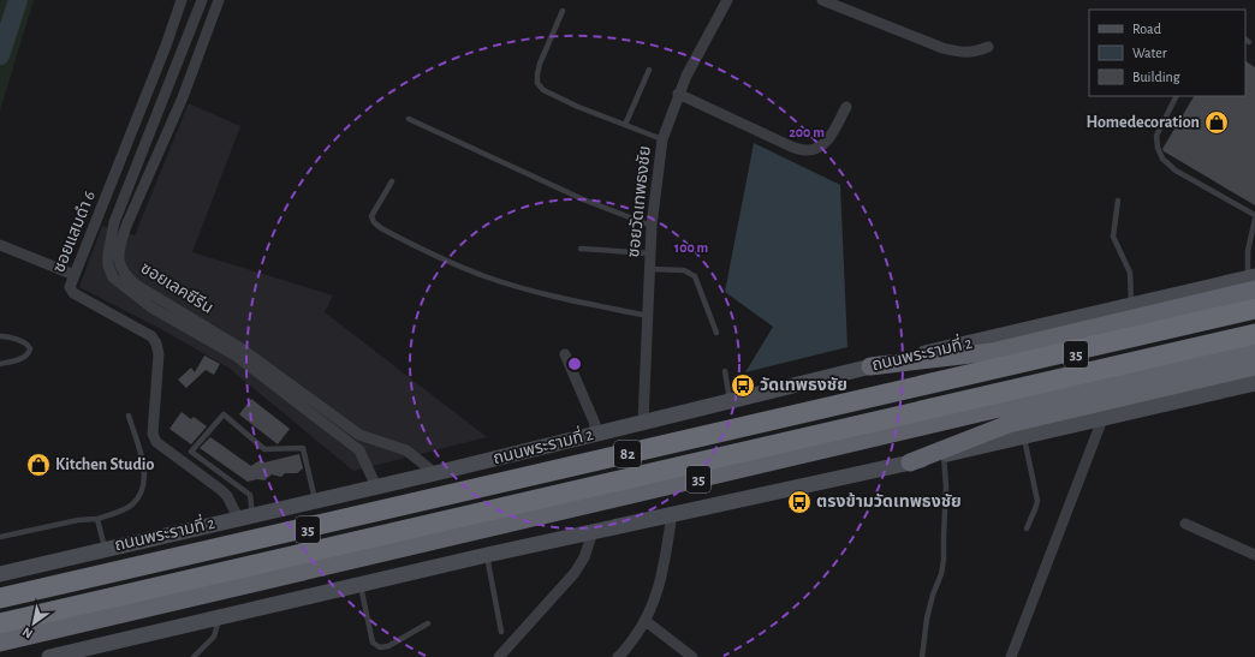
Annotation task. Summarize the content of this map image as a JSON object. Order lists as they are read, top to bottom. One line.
{"streets":{"highway":["ถนนพระรามที่ 2","35","82"],"street":["ซอยวัดเทพธงชัย","ซอยแสมดำ 6","ซอยเลคซีรีน"]},"crossings":[["ซอยวัดเทพธงชัย","ถนนพระรามที่ 2"],["ซอยแสมดำ 6","ถนนพระรามที่ 2"],["ซอยเลคซีรีน","ถนนพระรามที่ 2"],["ถนนพระรามที่ 2","82"]],"places":{"shop":["Homedecoration","Kitchen Studio"],"bus stop":["วัดเทพธงชัย","ตรงข้ามวัดเทพธงชัย"]},"legend":["Road","Water","Building"],"north":"bottom left","rings":["200 m","100 m"]}
